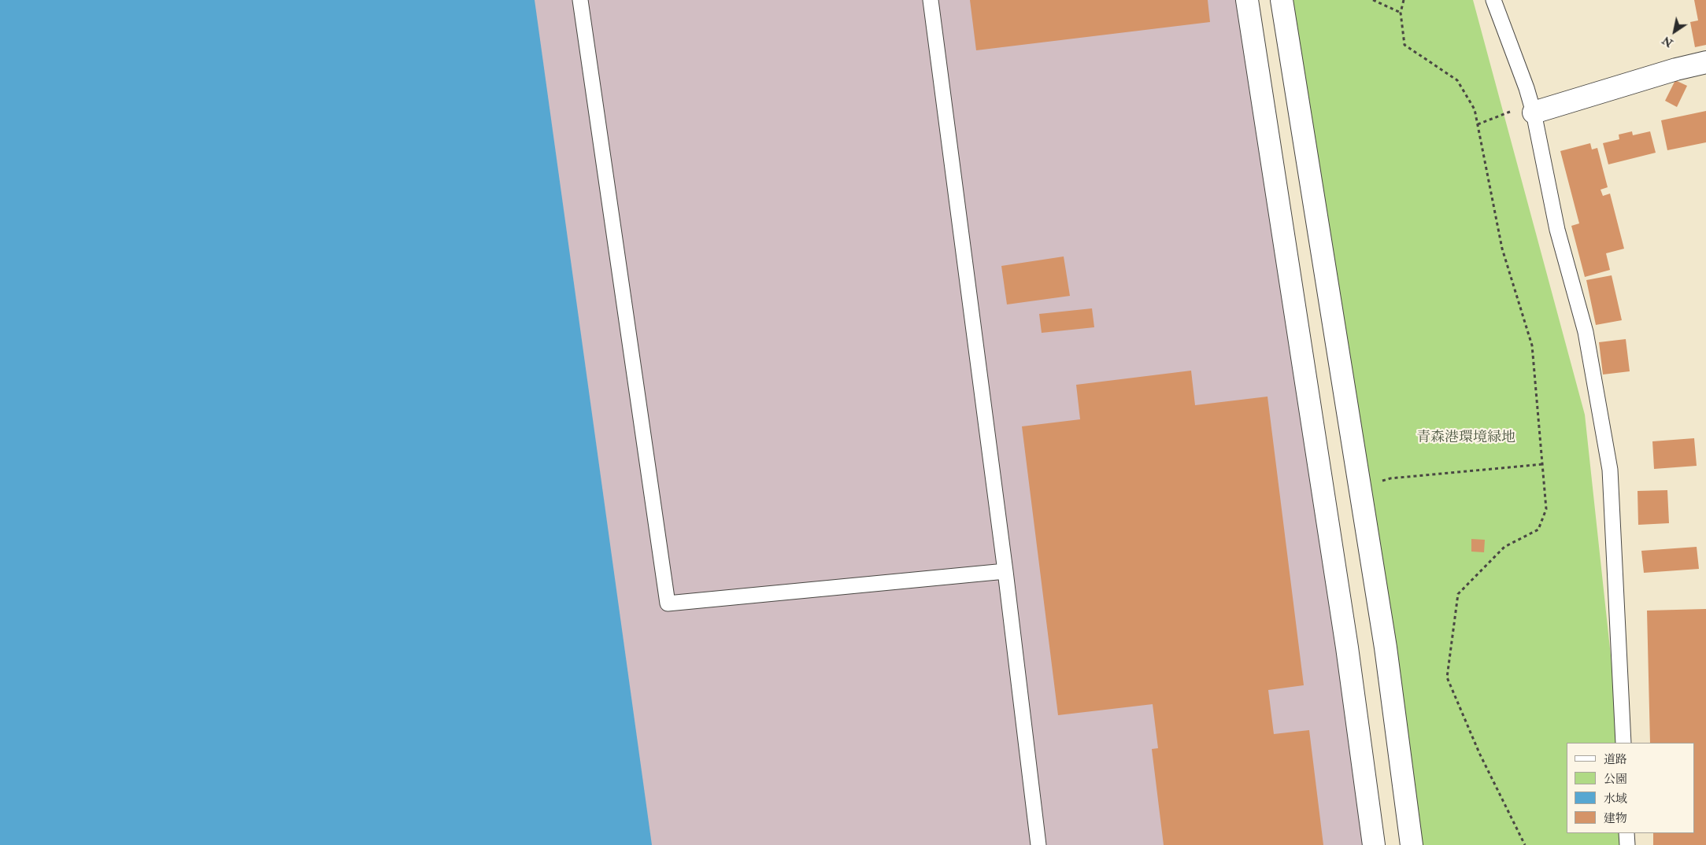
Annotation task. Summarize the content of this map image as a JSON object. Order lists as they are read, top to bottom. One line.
{"parks":["青森港環境緑地"],"legend":["道路","公園","水域","建物"],"north":"bottom left"}
